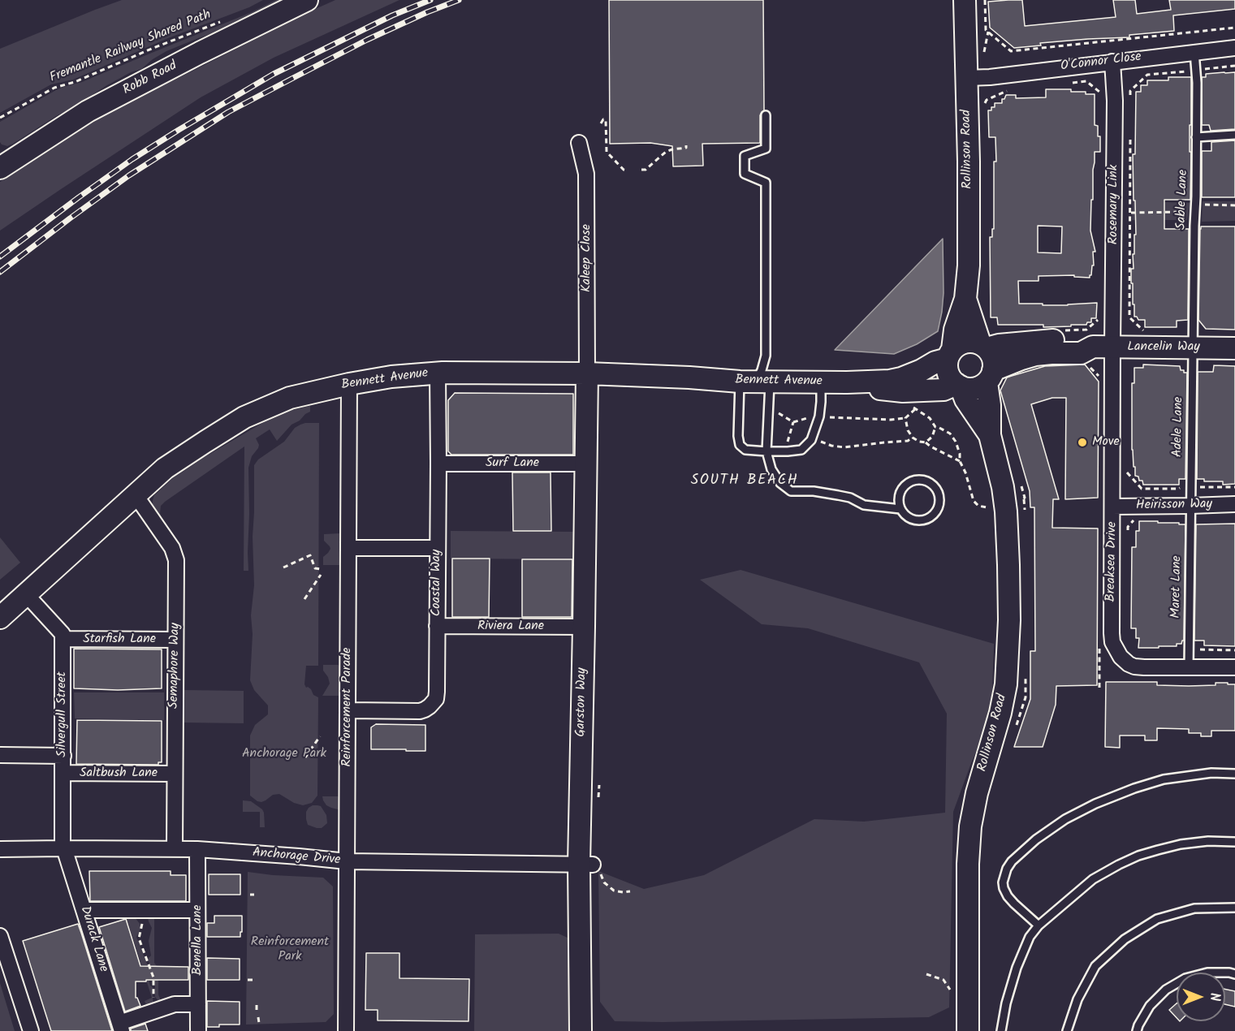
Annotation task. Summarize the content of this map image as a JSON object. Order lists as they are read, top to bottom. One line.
{"streets":{"street":["O'Connor Close","Robb Road","Rollinson Road","Rosemary Link","Kaleep Close","Lancelin Way","Bennett Avenue","Surf Lane","Heirisson Way","Breaksea Drive","Coastal Way","Riviera Lane","Starfish Lane","Semaphore Way","Garston Way","Reinforcement Parade","Silvergull Street","Saltbush Lane","Anchorage Drive","Durack Lane","Benella Lane"],"lane":["Sable Lane","Adele Lane","Maret Lane"],"path":["Fremantle Railway Shared Path"]},"crossings":[["O'Connor Close","Rollinson Road"],["O'Connor Close","Sable Lane"],["O'Connor Close","Rosemary Link"],["Rollinson Road","Lancelin Way"],["Rollinson Road","Bennett Avenue"],["Sable Lane","Lancelin Way"],["Sable Lane","Adele Lane"],["Rosemary Link","Lancelin Way"],["Rosemary Link","Breaksea Drive"],["Kaleep Close","Bennett Avenue"],["Kaleep Close","Garston Way"],["Lancelin Way","Bennett Avenue"],["Lancelin Way","Adele Lane"],["Lancelin Way","Breaksea Drive"],["Bennett Avenue","Coastal Way"],["Bennett Avenue","Semaphore Way"],["Bennett Avenue","Garston Way"],["Bennett Avenue","Reinforcement Parade"],["Adele Lane","Heirisson Way"],["Adele Lane","Maret Lane"],["Surf Lane","Coastal Way"],["Surf Lane","Garston Way"],["Heirisson Way","Breaksea Drive"],["Heirisson Way","Maret Lane"],["Breaksea Drive","Maret Lane"],["Coastal Way","Riviera Lane"],["Coastal Way","Reinforcement Parade"],["Riviera Lane","Garston Way"],["Starfish Lane","Semaphore Way"],["Starfish Lane","Silvergull Street"],["Semaphore Way","Saltbush Lane"],["Semaphore Way","Anchorage Drive"],["Garston Way","Anchorage Drive"],["Reinforcement Parade","Anchorage Drive"],["Silvergull Street","Saltbush Lane"],["Silvergull Street","Anchorage Drive"],["Silvergull Street","Durack Lane"],["Anchorage Drive","Durack Lane"],["Anchorage Drive","Benella Lane"]],"districts":["SOUTH BEACH"],"parks":["Anchorage Park","Reinforcement Park"],"places":["Move"],"north":"right"}
